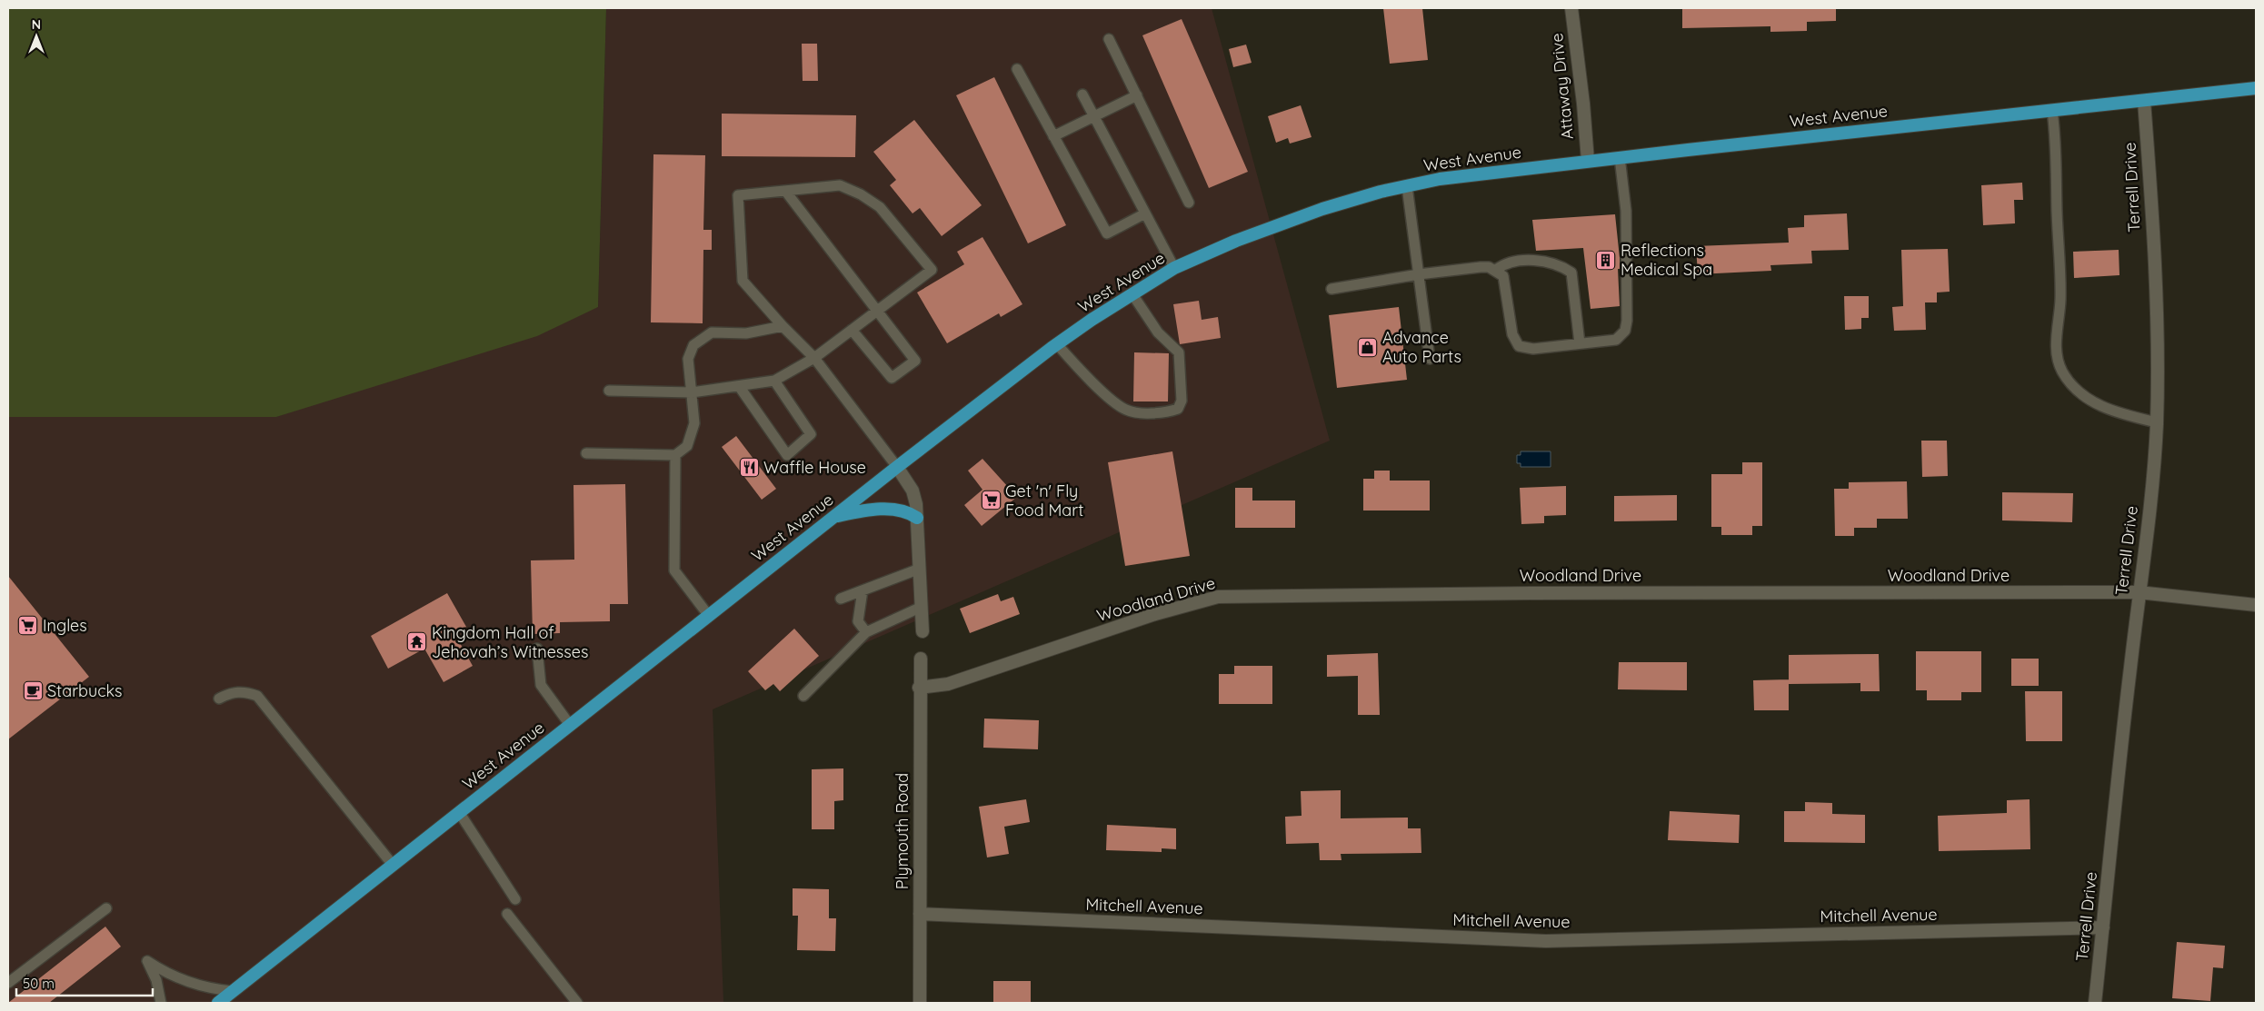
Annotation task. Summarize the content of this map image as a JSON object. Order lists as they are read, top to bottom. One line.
{"streets":{"main road":["West Avenue"],"street":["Attaway Drive","Terrell Drive","Woodland Drive","Plymouth Road","Mitchell Avenue"]},"crossings":[["Attaway Drive","West Avenue"],["West Avenue","Terrell Drive"],["Terrell Drive","Woodland Drive"],["Terrell Drive","Mitchell Avenue"],["Woodland Drive","Plymouth Road"],["Plymouth Road","Mitchell Avenue"]],"places":{"building":["Reflections Medical Spa"],"shop":["Advance Auto Parts"],"restaurant":["Waffle House"],"supermarket":["Get 'n' Fly Food Mart","Ingles"],"temple":["Kingdom Hall of Jehovah’s Witnesses"],"cafe":["Starbucks"]},"scale_bar":"50 m","north":"top"}
